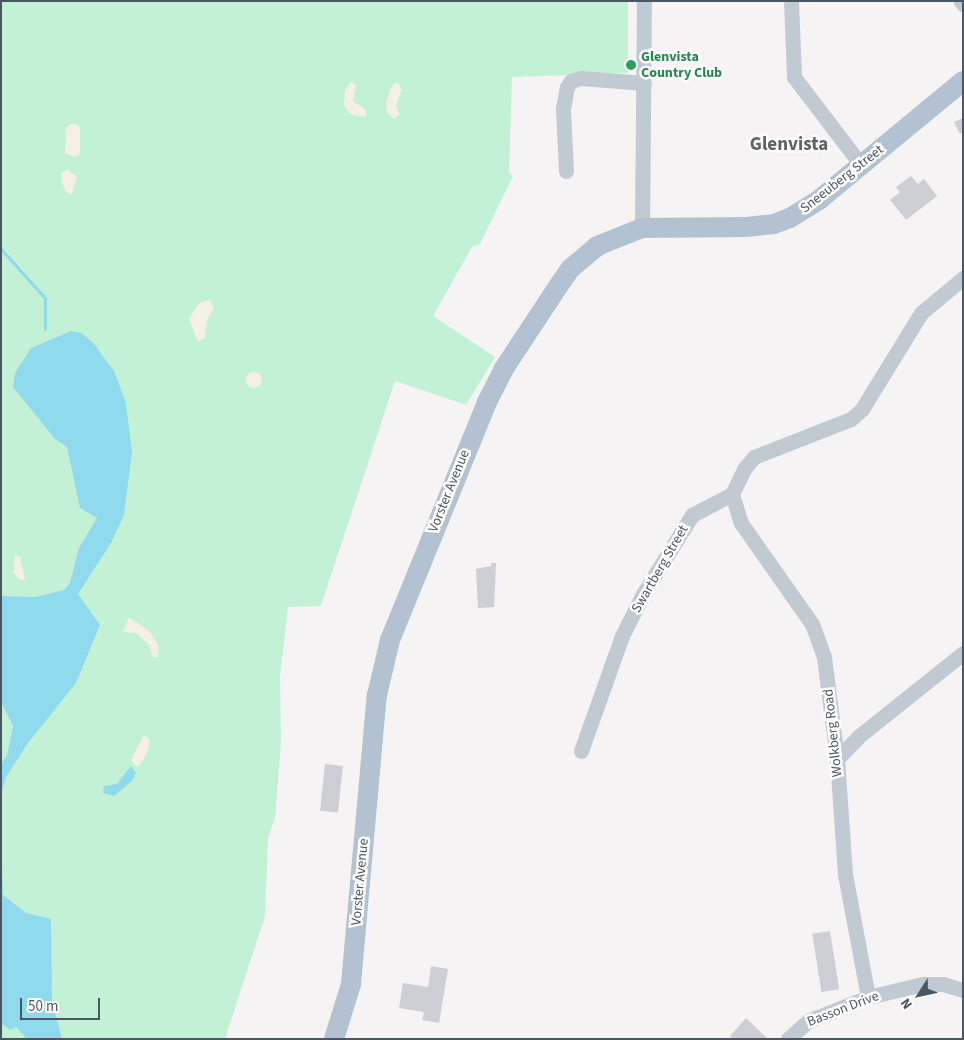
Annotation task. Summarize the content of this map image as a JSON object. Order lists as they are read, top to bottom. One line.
{"streets":{"main road":["Sneeuberg Street","Vorster Avenue"],"street":["Swartberg Street","Wolkberg Road","Basson Drive"]},"crossings":[["Sneeuberg Street","Vorster Avenue"],["Swartberg Street","Wolkberg Road"],["Wolkberg Road","Basson Drive"]],"districts":["Glenvista"],"places":["Glenvista Country Club"],"scale_bar":"50 m","north":"bottom left"}
